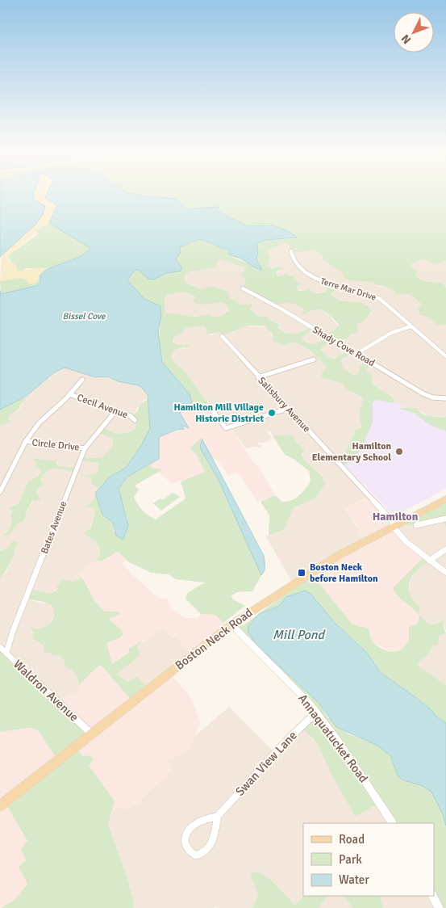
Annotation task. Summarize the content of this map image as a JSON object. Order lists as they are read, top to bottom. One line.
{"streets":{"main road":["Boston Neck Road"],"street":["Terre Mar Drive","Shady Cove Road","Salisbury Avenue","Cecil Avenue","Circle Drive","Bates Avenue","Waldron Avenue","Annaquatucket Road","Swan View Lane"]},"crossings":[["Salisbury Avenue","Boston Neck Road"],["Cecil Avenue","Bates Avenue"],["Circle Drive","Bates Avenue"],["Bates Avenue","Waldron Avenue"],["Boston Neck Road","Waldron Avenue"],["Boston Neck Road","Annaquatucket Road"],["Annaquatucket Road","Swan View Lane"]],"districts":["Hamilton"],"water":["Bissel Cove","Mill Pond"],"places":{"other":["Hamilton Mill Village Historic District","Hamilton Elementary School"],"transit":["Boston Neck before Hamilton"]},"legend":["Road","Park","Water"],"north":"bottom left"}
